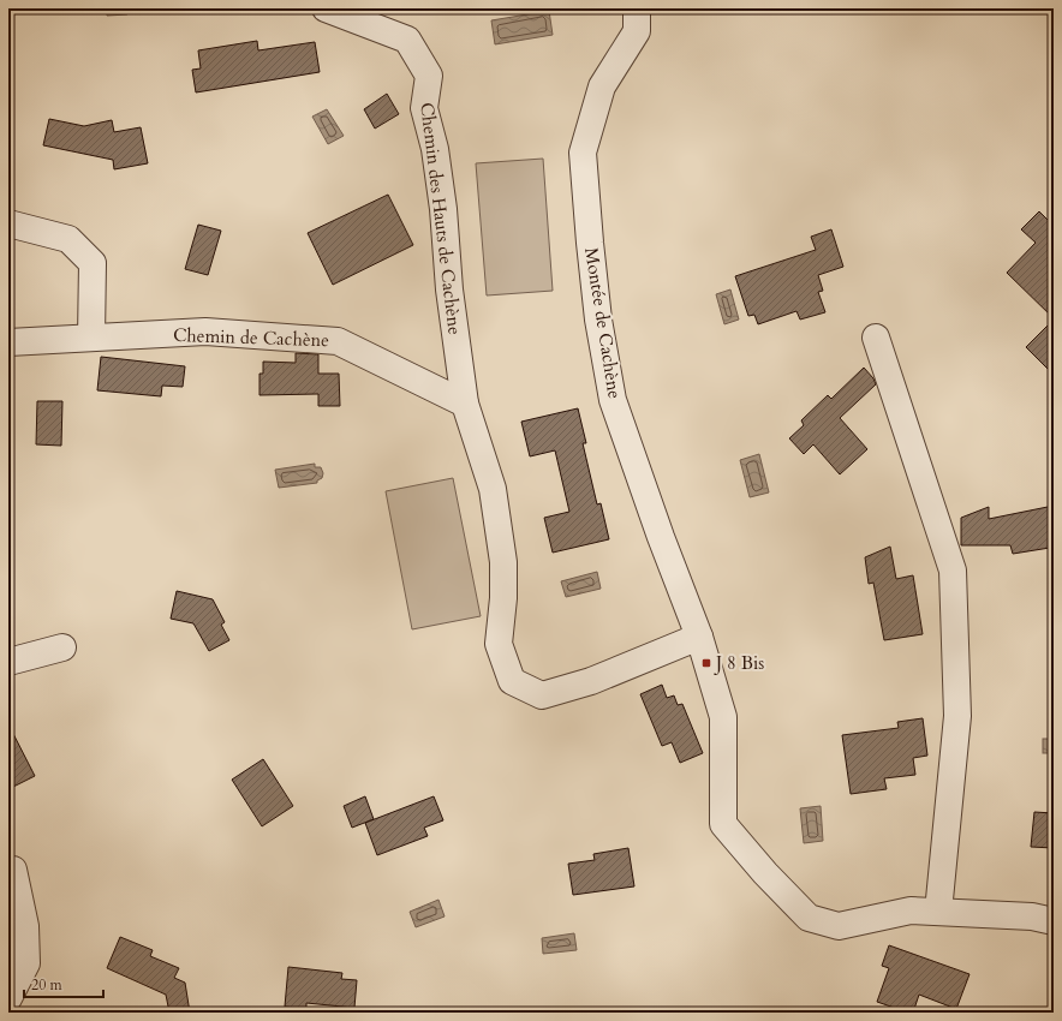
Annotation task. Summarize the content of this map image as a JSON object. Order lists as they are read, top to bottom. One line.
{"streets":{"street":["Chemin des Hauts de Cachène","Montée de Cachène","Chemin de Cachène"]},"crossings":[["Chemin des Hauts de Cachène","Chemin de Cachène"]],"places":{"transit":["J 8 Bis"]},"scale_bar":"20 m"}
